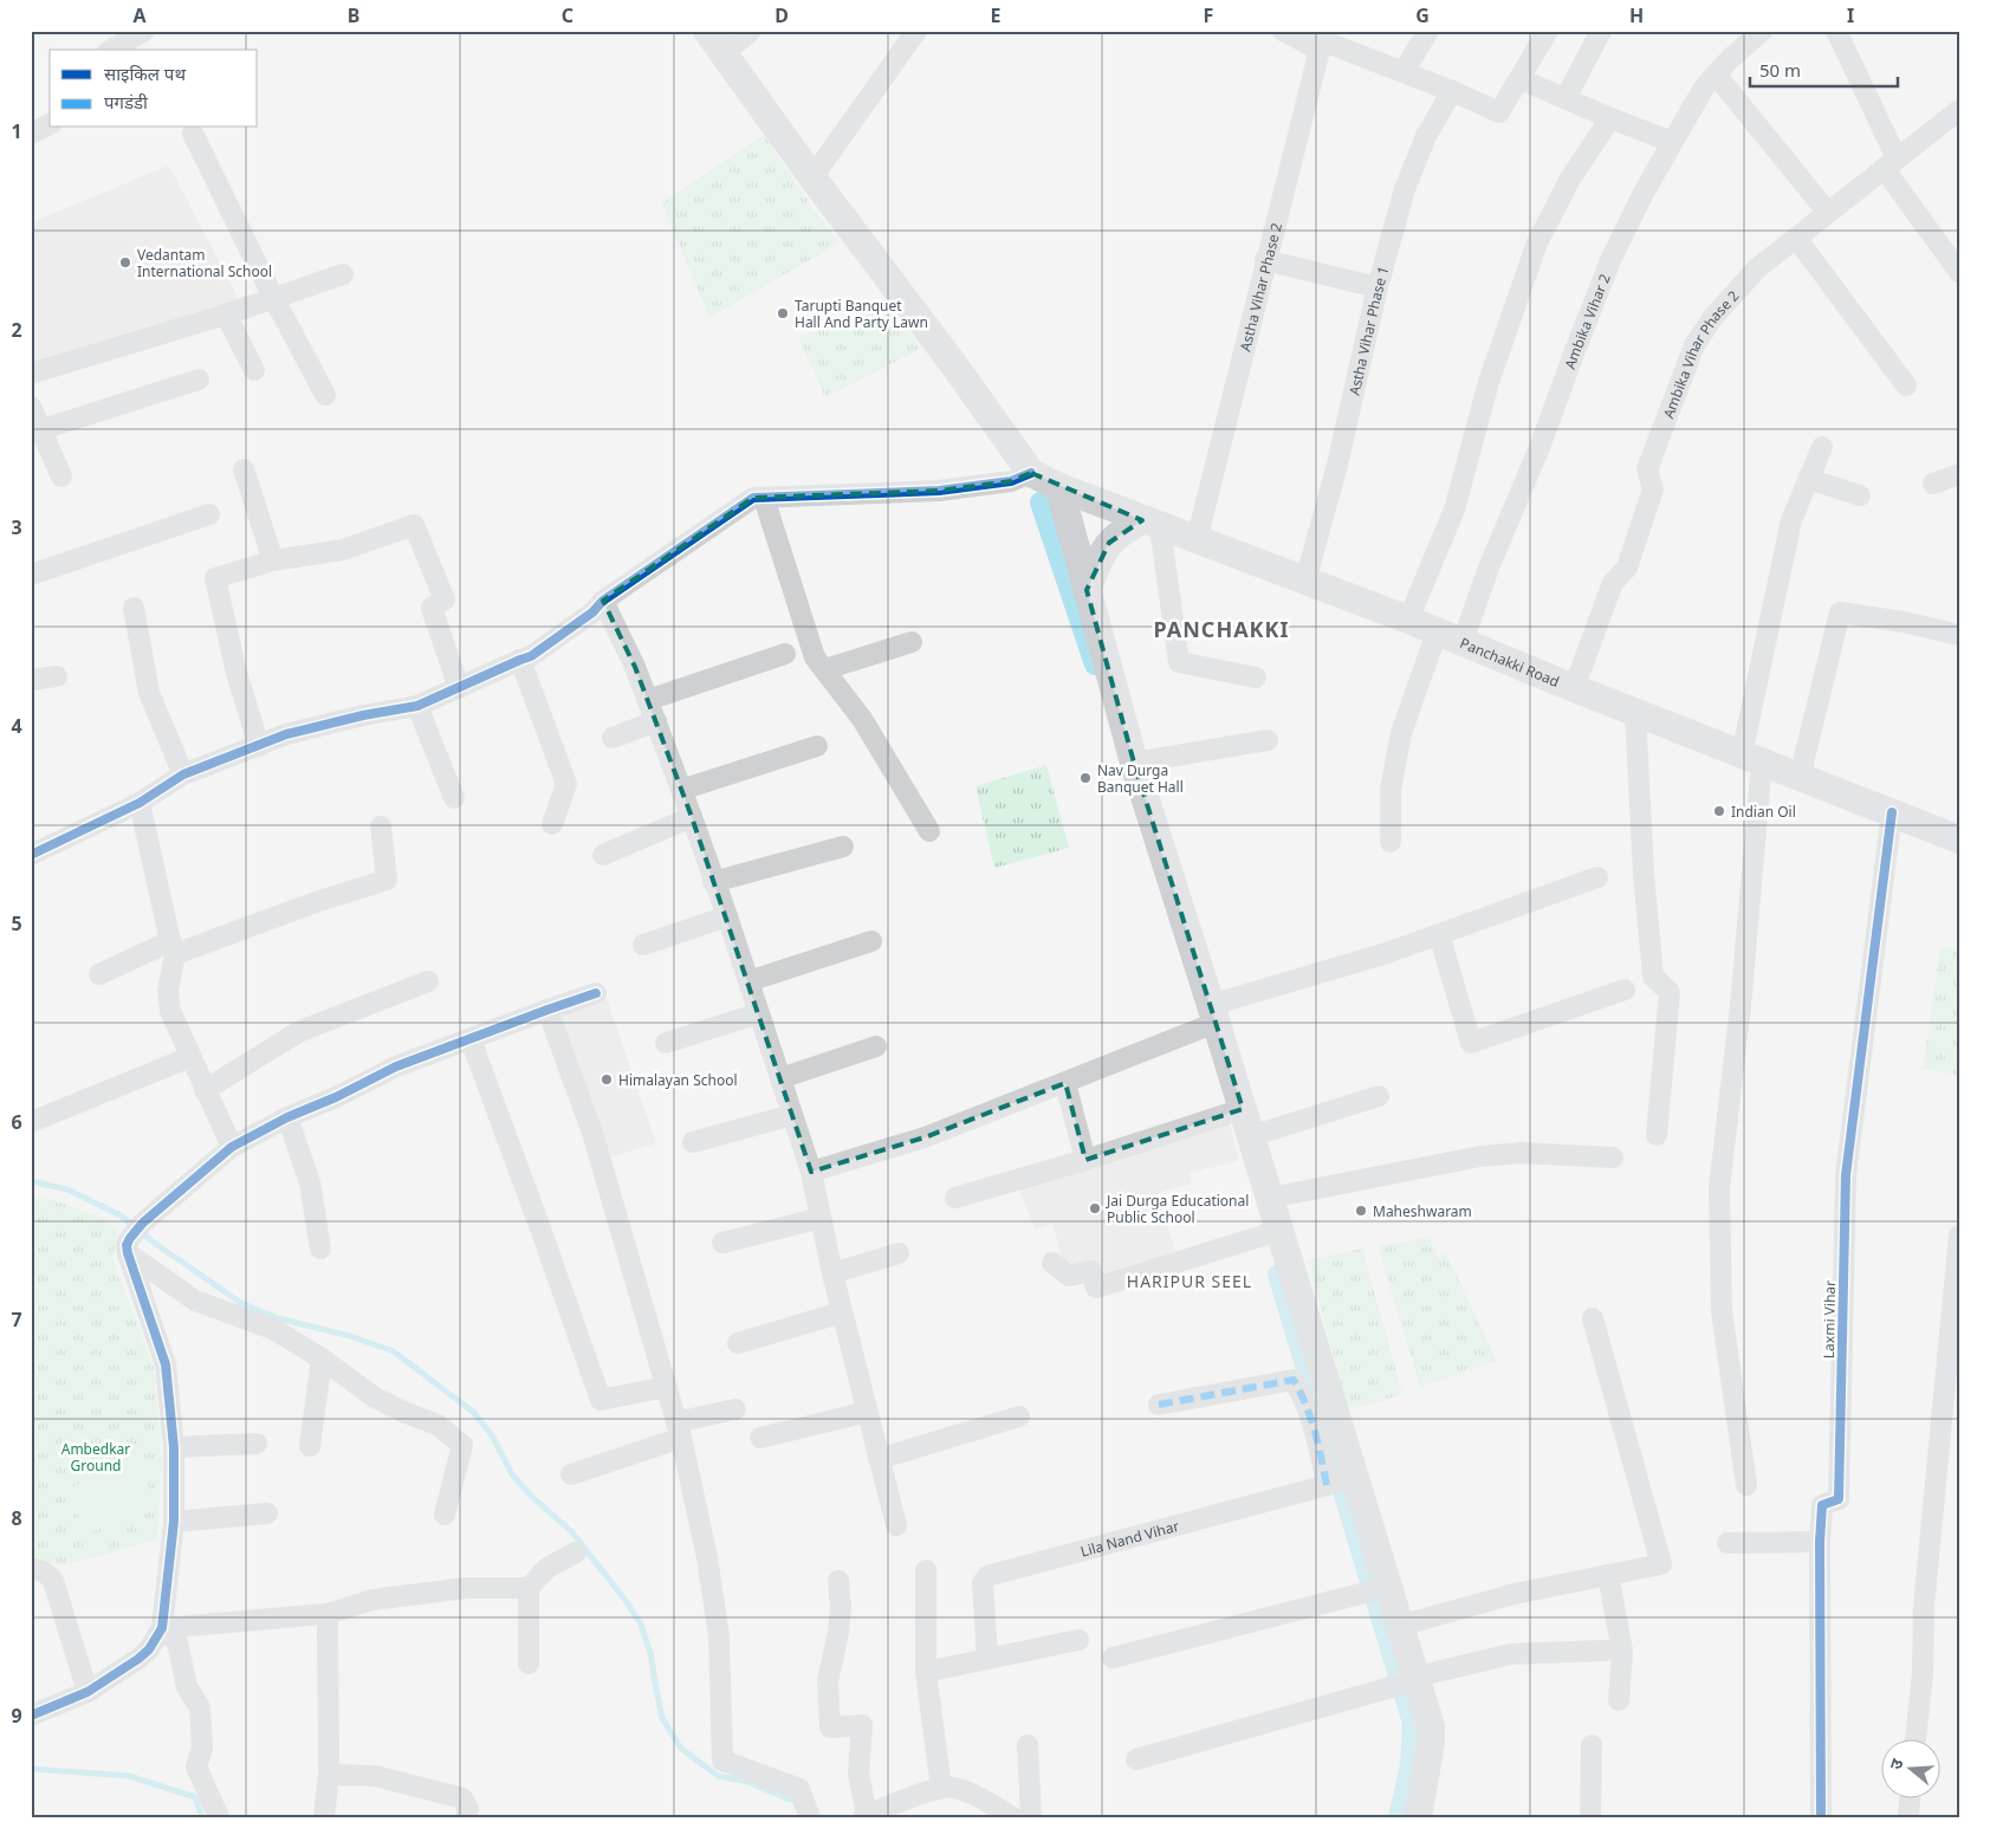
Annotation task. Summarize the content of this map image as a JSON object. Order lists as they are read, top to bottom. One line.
{"streets":{"main road":["Panchakki Road"],"street":["Astha Vihar Phase 2","Ambika Vihar 2","Astha Vihar Phase 1","Ambika Vihar Phase 2","Laxmi Vihar","Lila Nand Vihar"]},"crossings":[["Astha Vihar Phase 2","Panchakki Road"],["Ambika Vihar 2","Panchakki Road"],["Astha Vihar Phase 1","Panchakki Road"],["Ambika Vihar Phase 2","Panchakki Road"],["Panchakki Road","Laxmi Vihar"]],"districts":["PANCHAKKI","HARIPUR SEEL"],"parks":["Ambedkar Ground"],"places":["Vedantam International School","Tarupti Banquet Hall And Party Lawn","Nav Durga Banquet Hall","Indian Oil","Himalayan School","Jai Durga Educational Public School","Maheshwaram"],"legend":["साइकिल पथ","पगडंडी"],"scale_bar":"50 m","north":"left","grid":{"columns":["A","B","C","D","E","F","G","H","I"],"rows":["1","2","3","4","5","6","7","8","9"]}}
